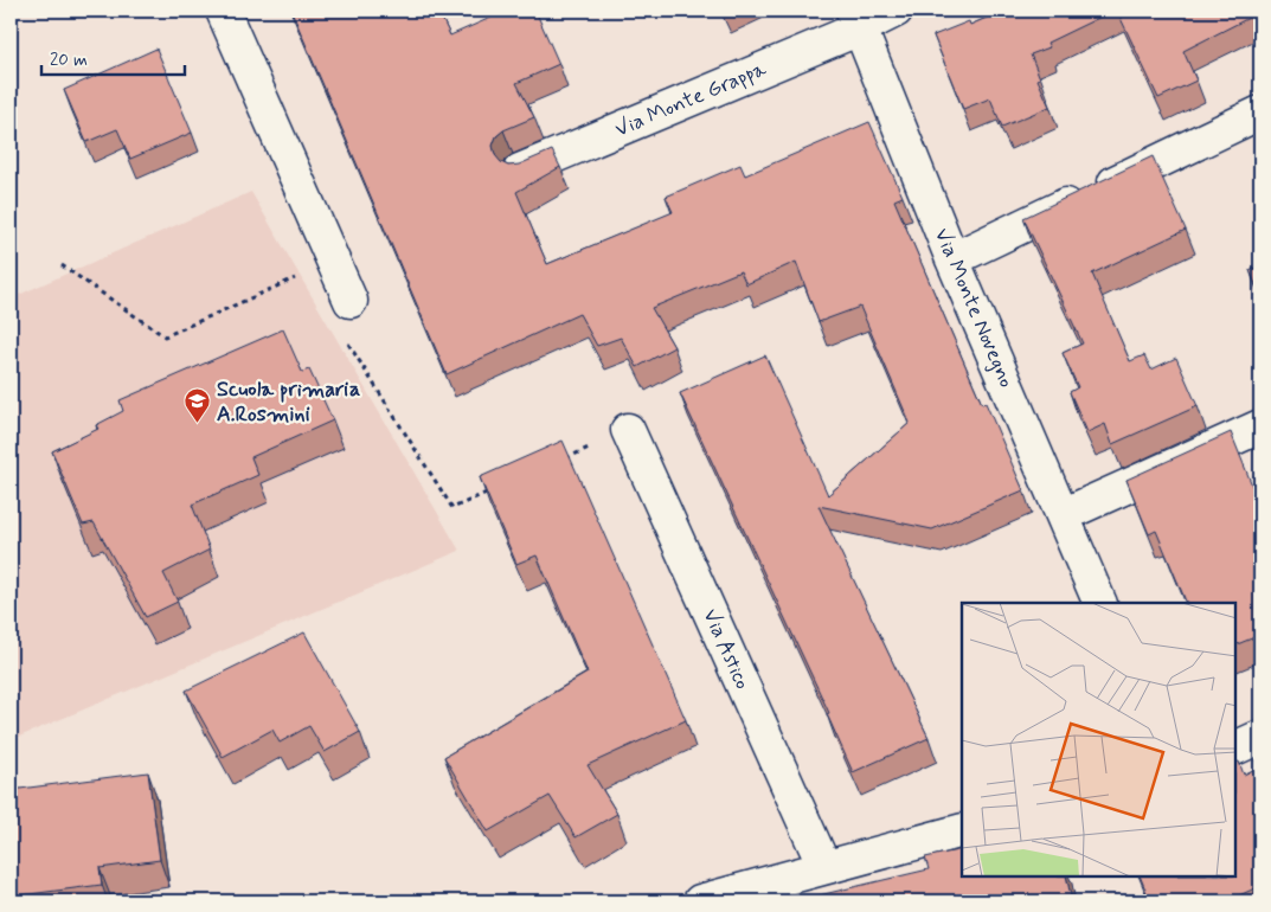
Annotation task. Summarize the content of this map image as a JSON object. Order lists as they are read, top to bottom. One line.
{"streets":{"street":["Via Monte Grappa","Via Monte Novegno","Via Astico"]},"crossings":[["Via Monte Grappa","Via Monte Novegno"]],"places":{"school or university":["Scuola primaria A.Rosmini"]},"scale_bar":"20 m"}
